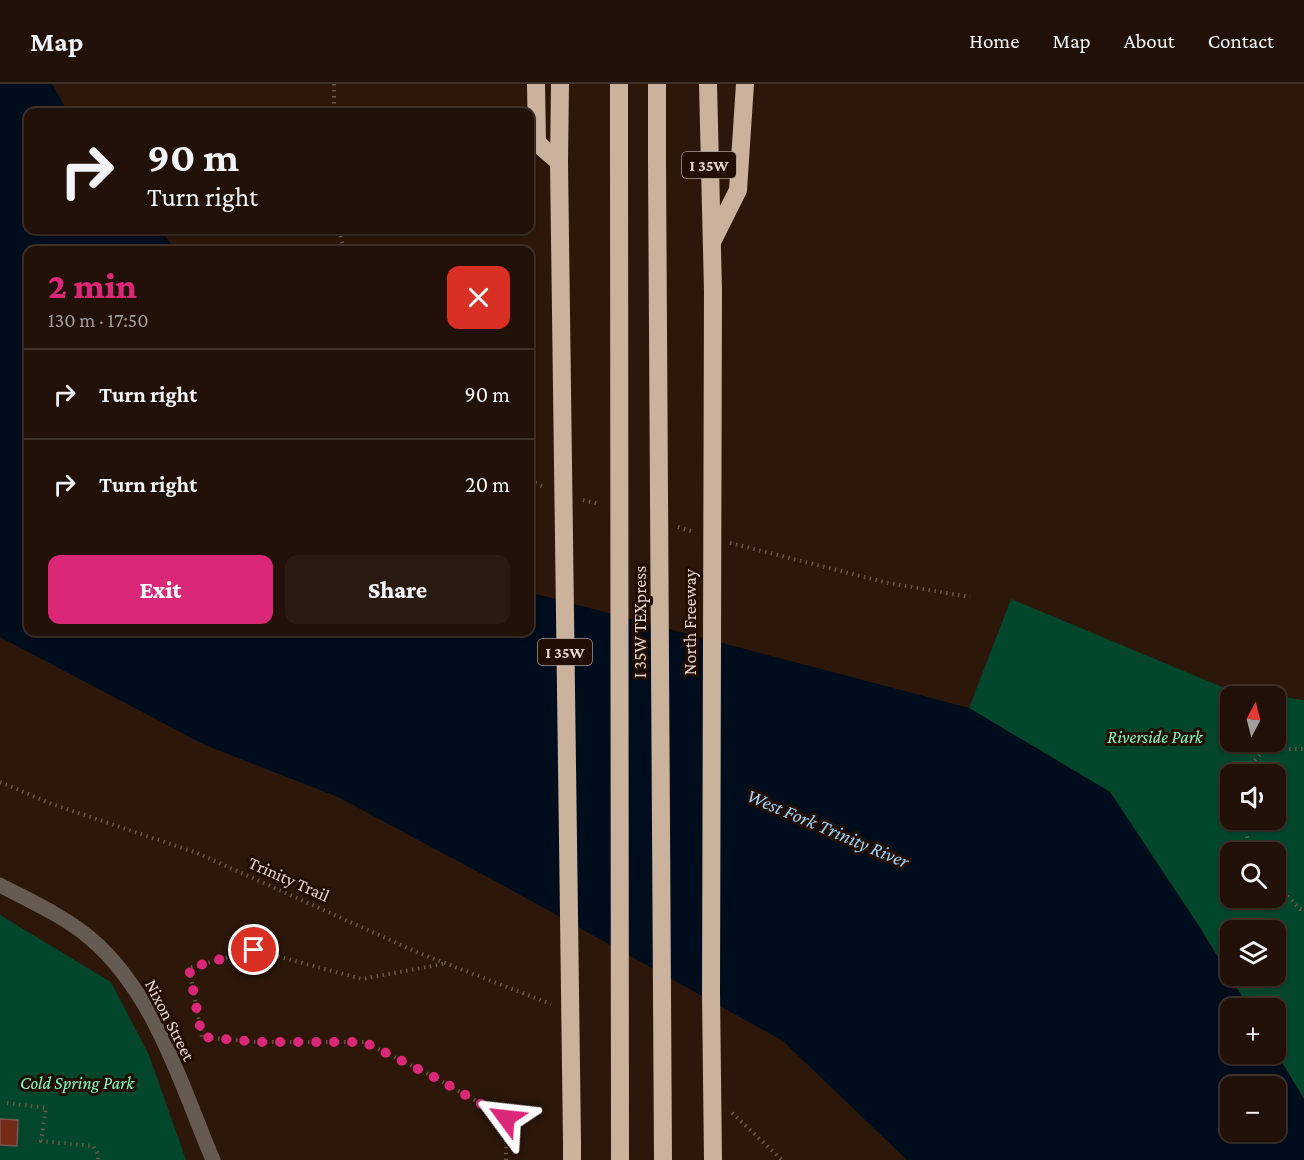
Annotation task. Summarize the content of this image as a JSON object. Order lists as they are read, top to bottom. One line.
{"streets":{"highway":["I 35W","I 35W TEXpress","North Freeway"],"street":["Nixon Street"],"path":["Trinity Trail"]},"water":["West Fork Trinity River"],"parks":["Riverside Park","Cold Spring Park"],"north":"top","page":{"header":"Map","nav":["Home","Map","About","Contact"],"turn":["90 m","Turn right"],"heading":["2 min","130 m · 17:50"],"list":[{"name":"Turn right","value":"90 m"},{"name":"Turn right","value":"20 m"}],"buttons":["Exit","Share"],"map_buttons":["+","−"]}}
